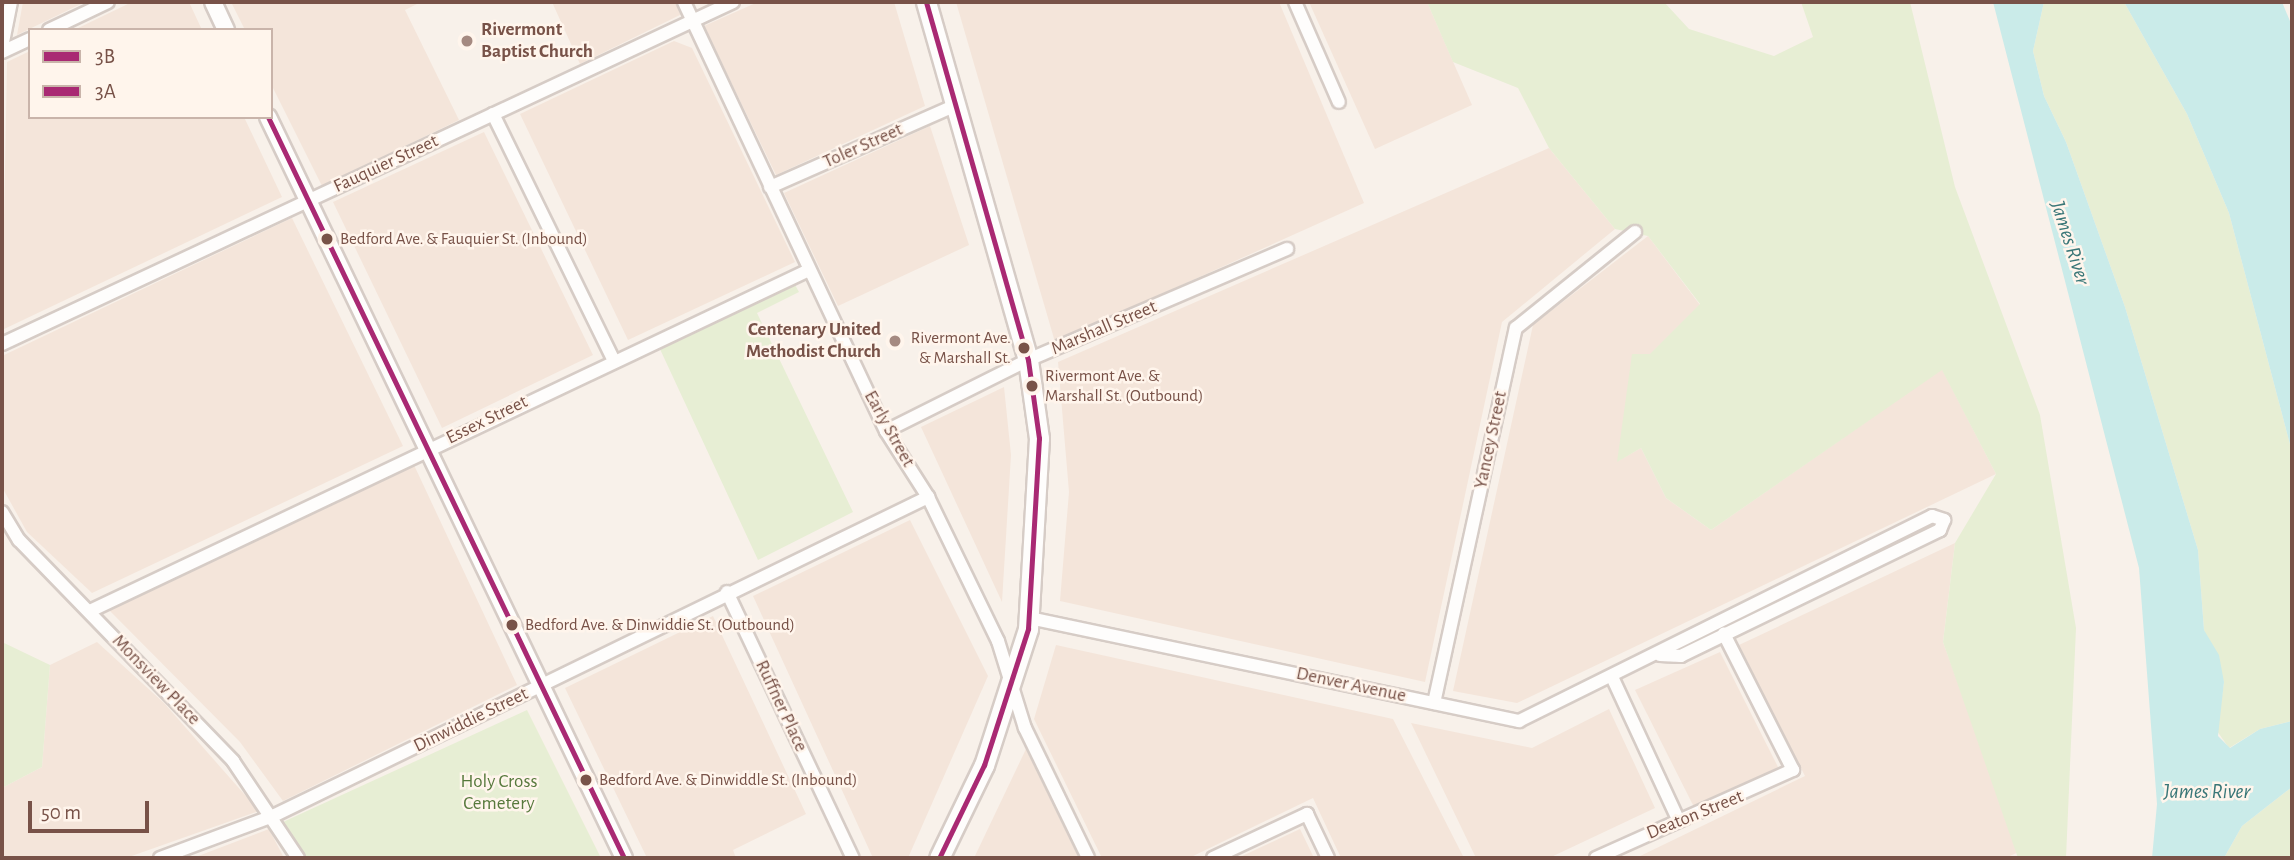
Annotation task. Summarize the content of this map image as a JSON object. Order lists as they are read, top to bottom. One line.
{"streets":{"street":["Toler Street","Fauquier Street","Marshall Street","Essex Street","Early Street","Yancey Street","Monsview Place","Denver Avenue","Ruffner Place","Dinwiddie Street","Deaton Street"]},"crossings":[["Toler Street","Early Street"],["Fauquier Street","Early Street"],["Marshall Street","Early Street"],["Essex Street","Early Street"],["Essex Street","Monsview Place"],["Early Street","Dinwiddie Street"],["Yancey Street","Denver Avenue"],["Monsview Place","Dinwiddie Street"],["Denver Avenue","Deaton Street"],["Ruffner Place","Dinwiddie Street"]],"water":["James River"],"parks":["Holy Cross Cemetery"],"places":["Rivermont Baptist Church","Bedford Ave. & Fauquier St. (Inbound)","Centenary United Methodist Church","Rivermont Ave. & Marshall St.","Rivermont Ave. & Marshall St. (Outbound)","Bedford Ave. & Dinwiddie St. (Outbound)","Bedford Ave. & Dinwiddle St. (Inbound)"],"lines":["transit line 3B","transit line 3A"],"legend":["3B","3A"],"scale_bar":"50 m"}
